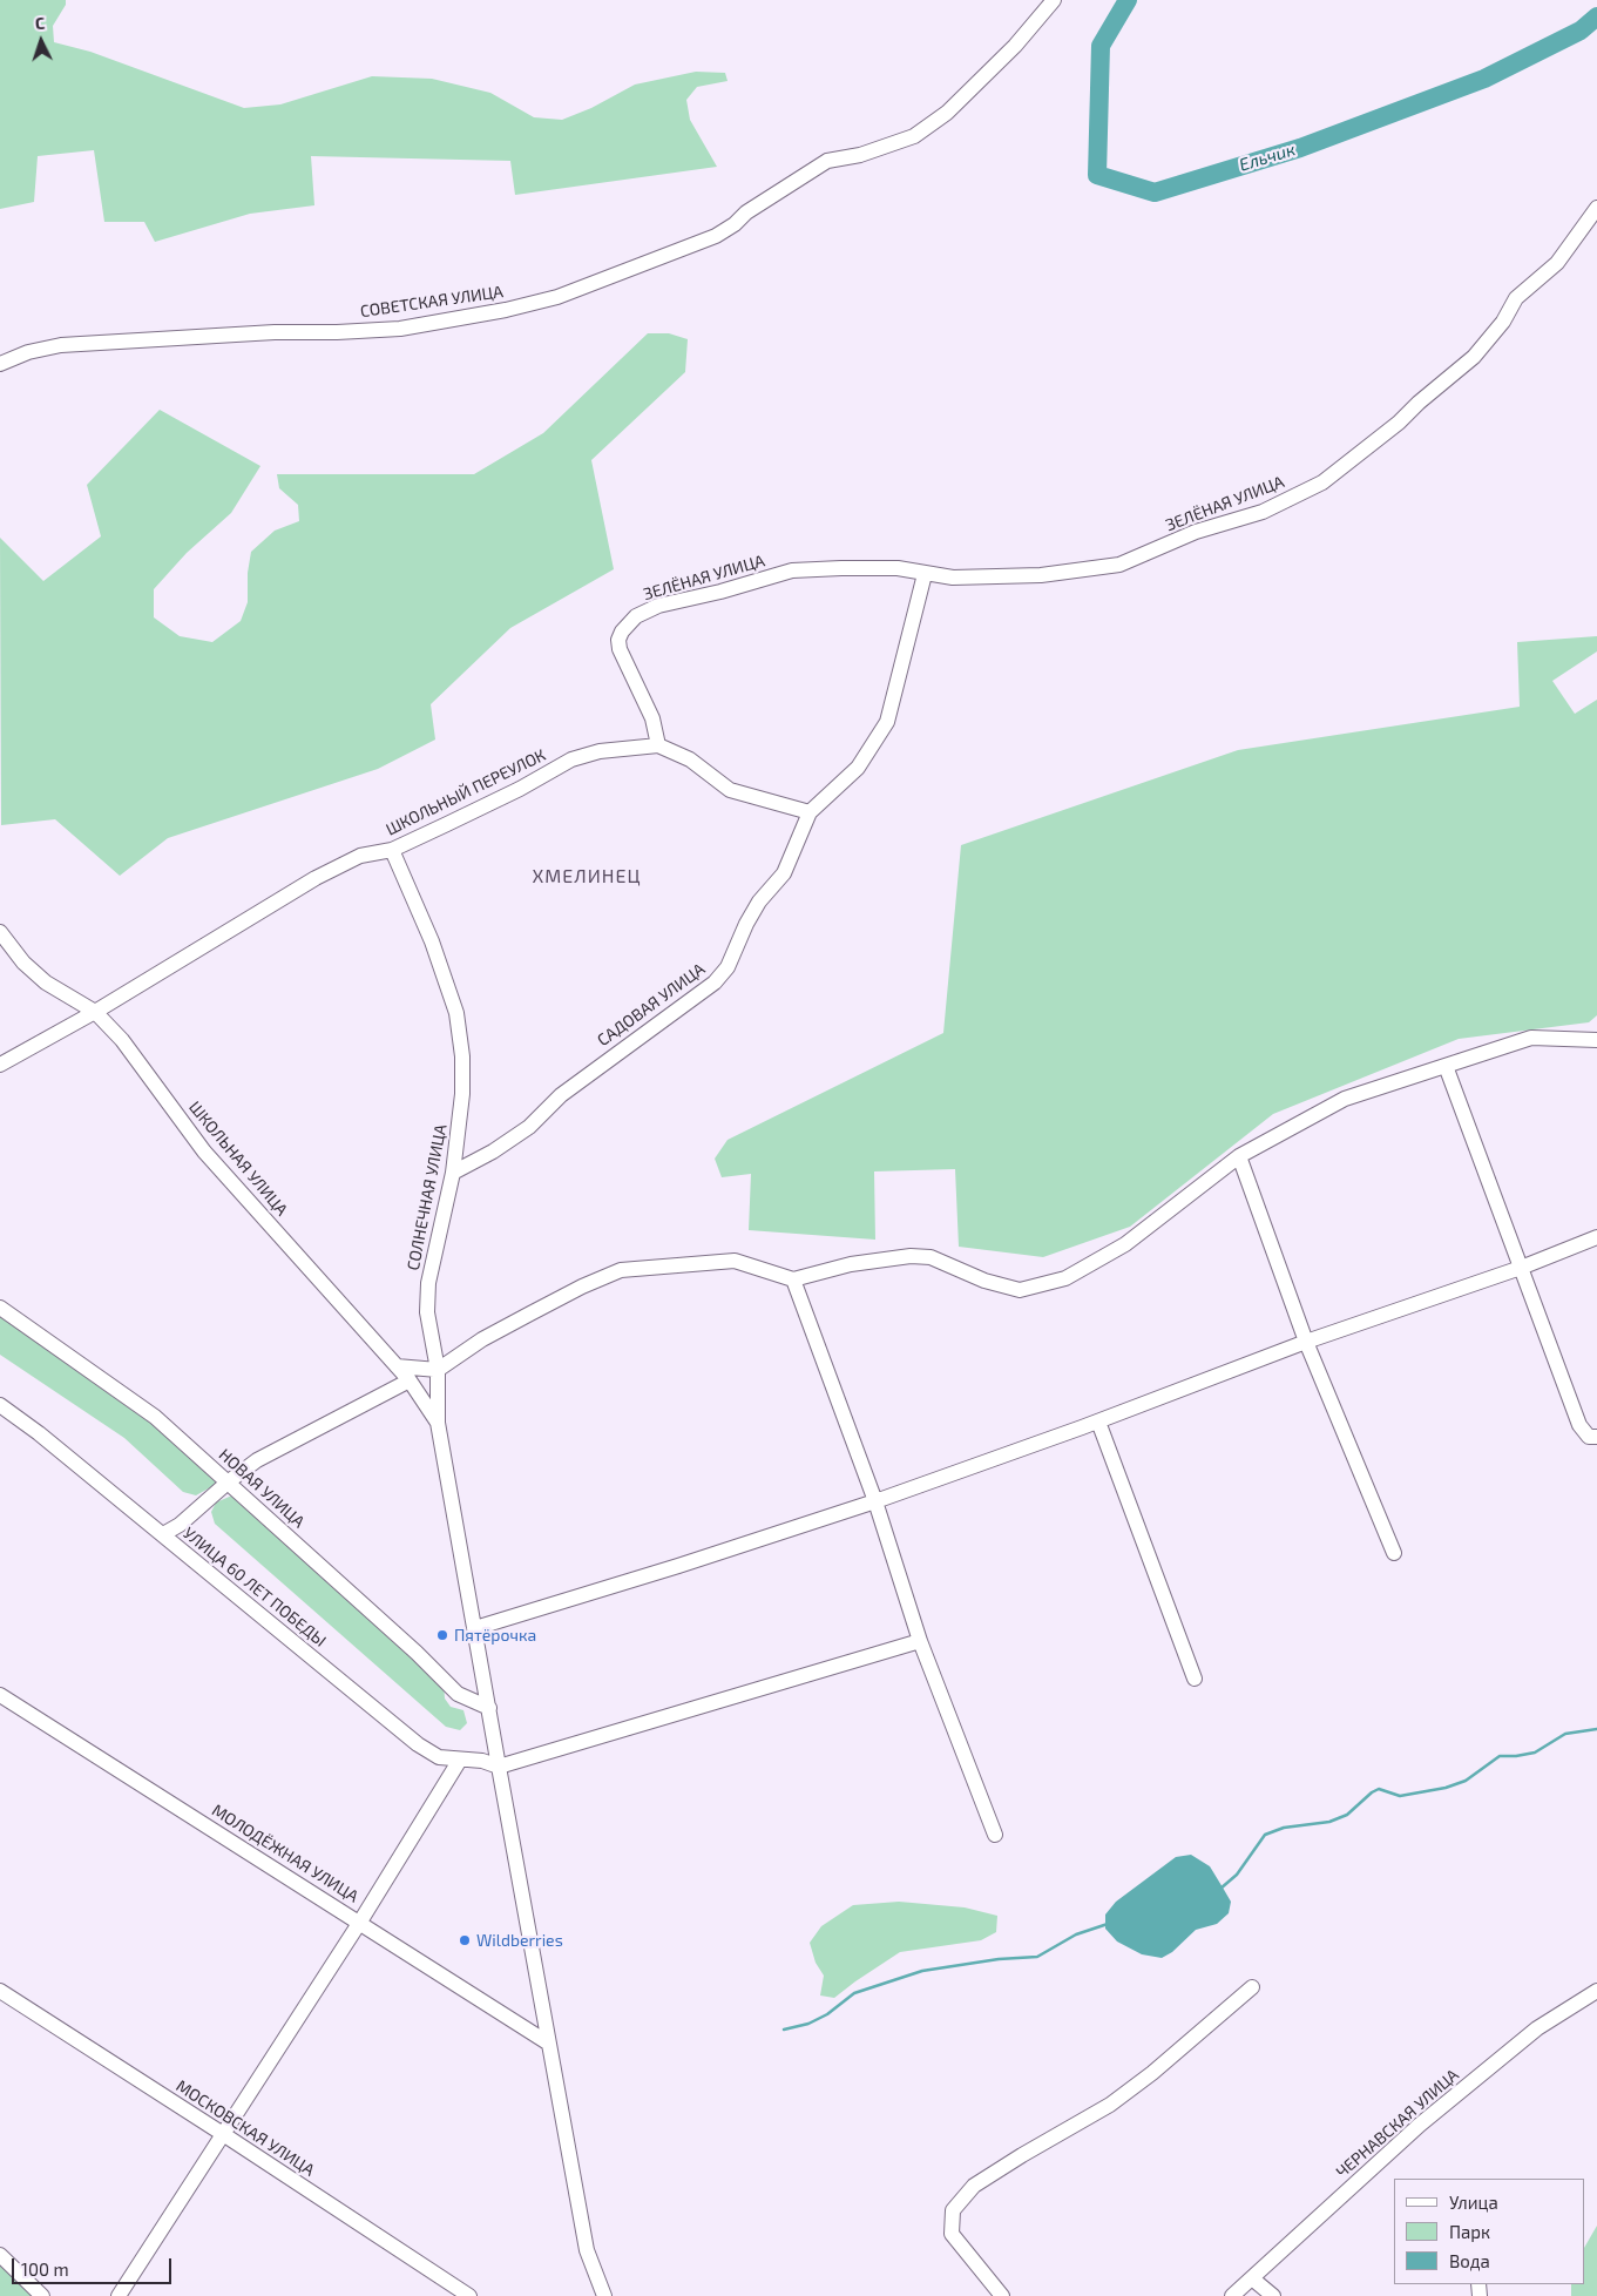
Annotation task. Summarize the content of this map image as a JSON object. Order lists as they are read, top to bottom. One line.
{"streets":{"street":["СОВЕТСКАЯ УЛИЦА","ЗЕЛЁНАЯ УЛИЦА","ШКОЛЬНЫЙ ПЕРЕУЛОК","САДОВАЯ УЛИЦА","ШКОЛЬНАЯ УЛИЦА","СОЛНЕЧНАЯ УЛИЦА","НОВАЯ УЛИЦА","УЛИЦА 60 ЛЕТ ПОБЕДЫ","МОЛОДЁЖНАЯ УЛИЦА","ЧЕРНАВСКАЯ УЛИЦА","МОСКОВСКАЯ УЛИЦА"]},"crossings":[["ЗЕЛЁНАЯ УЛИЦА","ШКОЛЬНЫЙ ПЕРЕУЛОК"],["ШКОЛЬНЫЙ ПЕРЕУЛОК","САДОВАЯ УЛИЦА"],["ШКОЛЬНЫЙ ПЕРЕУЛОК","ШКОЛЬНАЯ УЛИЦА"],["ШКОЛЬНЫЙ ПЕРЕУЛОК","СОЛНЕЧНАЯ УЛИЦА"],["САДОВАЯ УЛИЦА","СОЛНЕЧНАЯ УЛИЦА"],["ШКОЛЬНАЯ УЛИЦА","СОЛНЕЧНАЯ УЛИЦА"],["СОЛНЕЧНАЯ УЛИЦА","НОВАЯ УЛИЦА"],["СОЛНЕЧНАЯ УЛИЦА","УЛИЦА 60 ЛЕТ ПОБЕДЫ"],["СОЛНЕЧНАЯ УЛИЦА","МОЛОДЁЖНАЯ УЛИЦА"]],"districts":["ХМЕЛИНЕЦ"],"water":["Ельчик"],"places":["Пятёрочка","Wildberries"],"legend":["Улица","Парк","Вода"],"scale_bar":"100 m","north":"top"}
